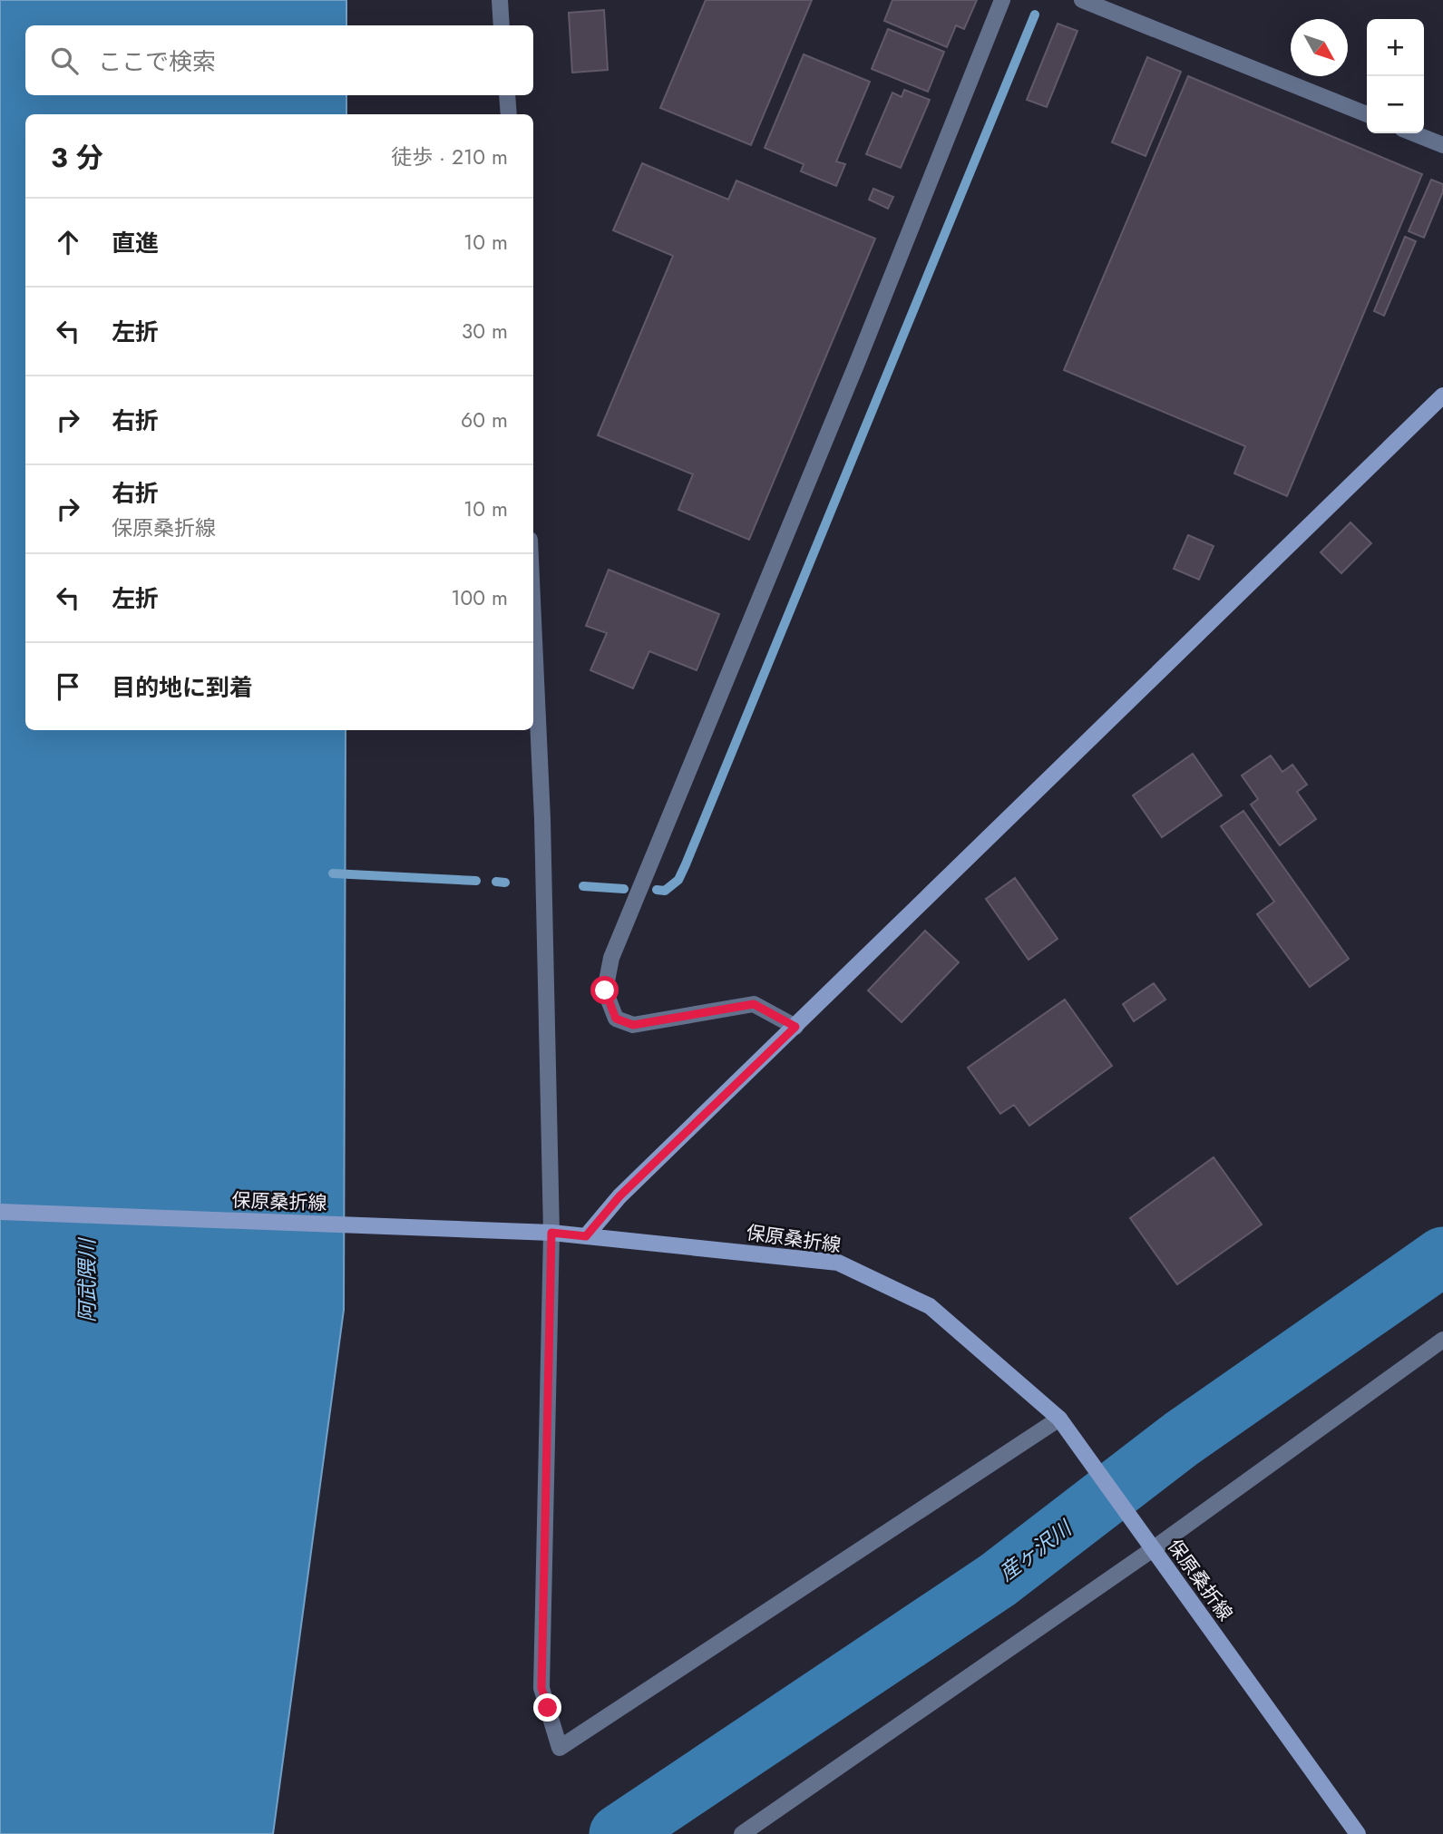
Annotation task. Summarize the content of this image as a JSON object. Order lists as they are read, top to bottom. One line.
{"streets":{"main road":["保原桑折線"]},"water":["阿武隈川","産ヶ沢川"],"north":"bottom right","page":{"map_buttons":["+","−"],"search":"ここで検索","heading":["3 分","徒歩 · 210 m"],"list":[["直進","10 m"],["左折","30 m"],["右折","60 m"],["右折","保原桑折線","10 m"],["左折","100 m"],"目的地に到着"]}}
